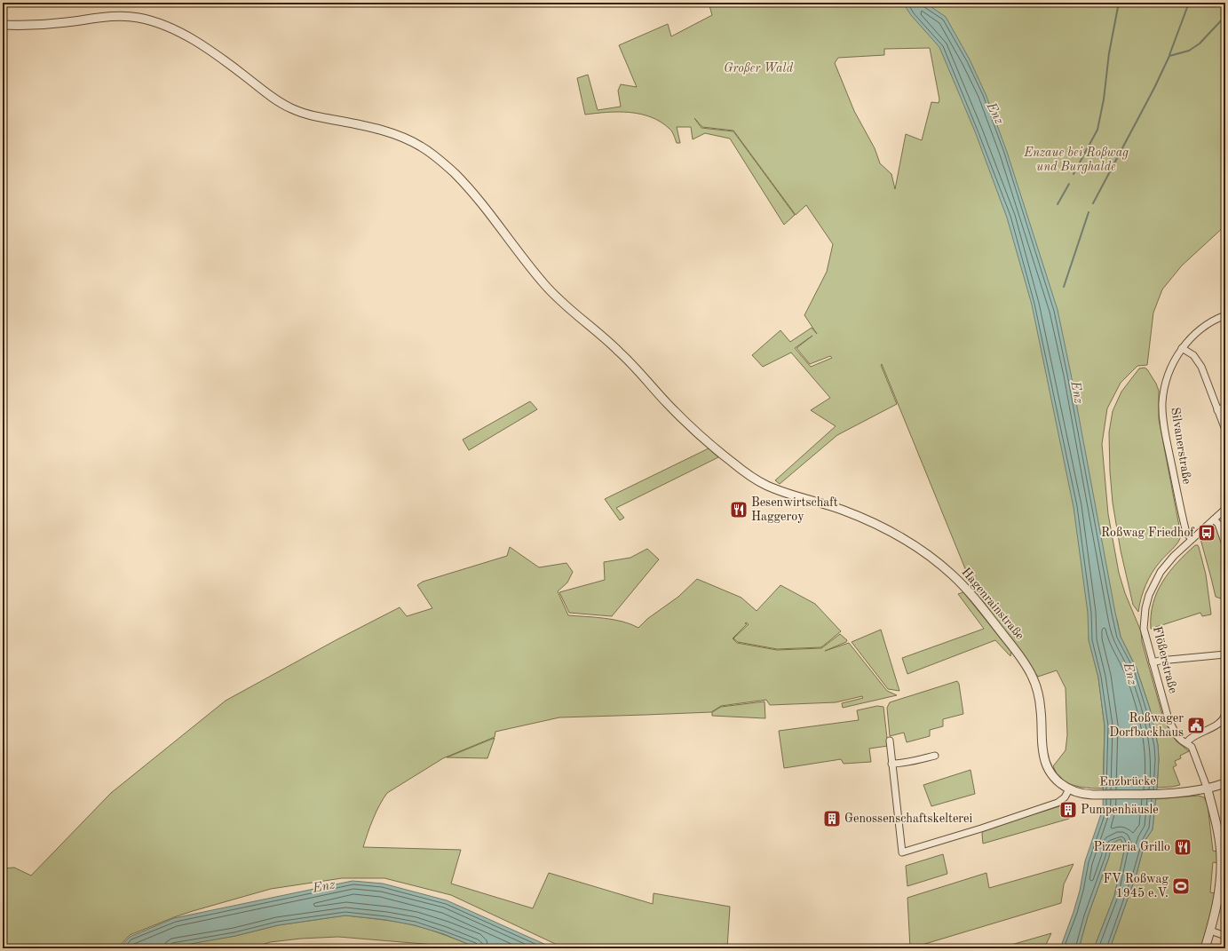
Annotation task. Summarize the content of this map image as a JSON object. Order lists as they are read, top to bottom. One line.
{"streets":{"street":["Silvanerstraße","Hagenrainstraße","Flößerstraße","Enzbrücke"]},"crossings":[["Silvanerstraße","Flößerstraße"],["Hagenrainstraße","Enzbrücke"],["Flößerstraße","Enzbrücke"]],"water":["Enz"],"parks":["Großer Wald","Enzaue bei Roßwag und Burghalde"],"places":{"restaurant":["Besenwirtschaft Haggeroy","Pizzeria Grillo"],"bus stop":["Roßwag Friedhof"],"public building":["Roßwager Dorfbackhaus"],"building":["Pumpenhäusle","Genossenschaftskelterei"],"sports":["FV Roßwag 1945 e.V."]}}
